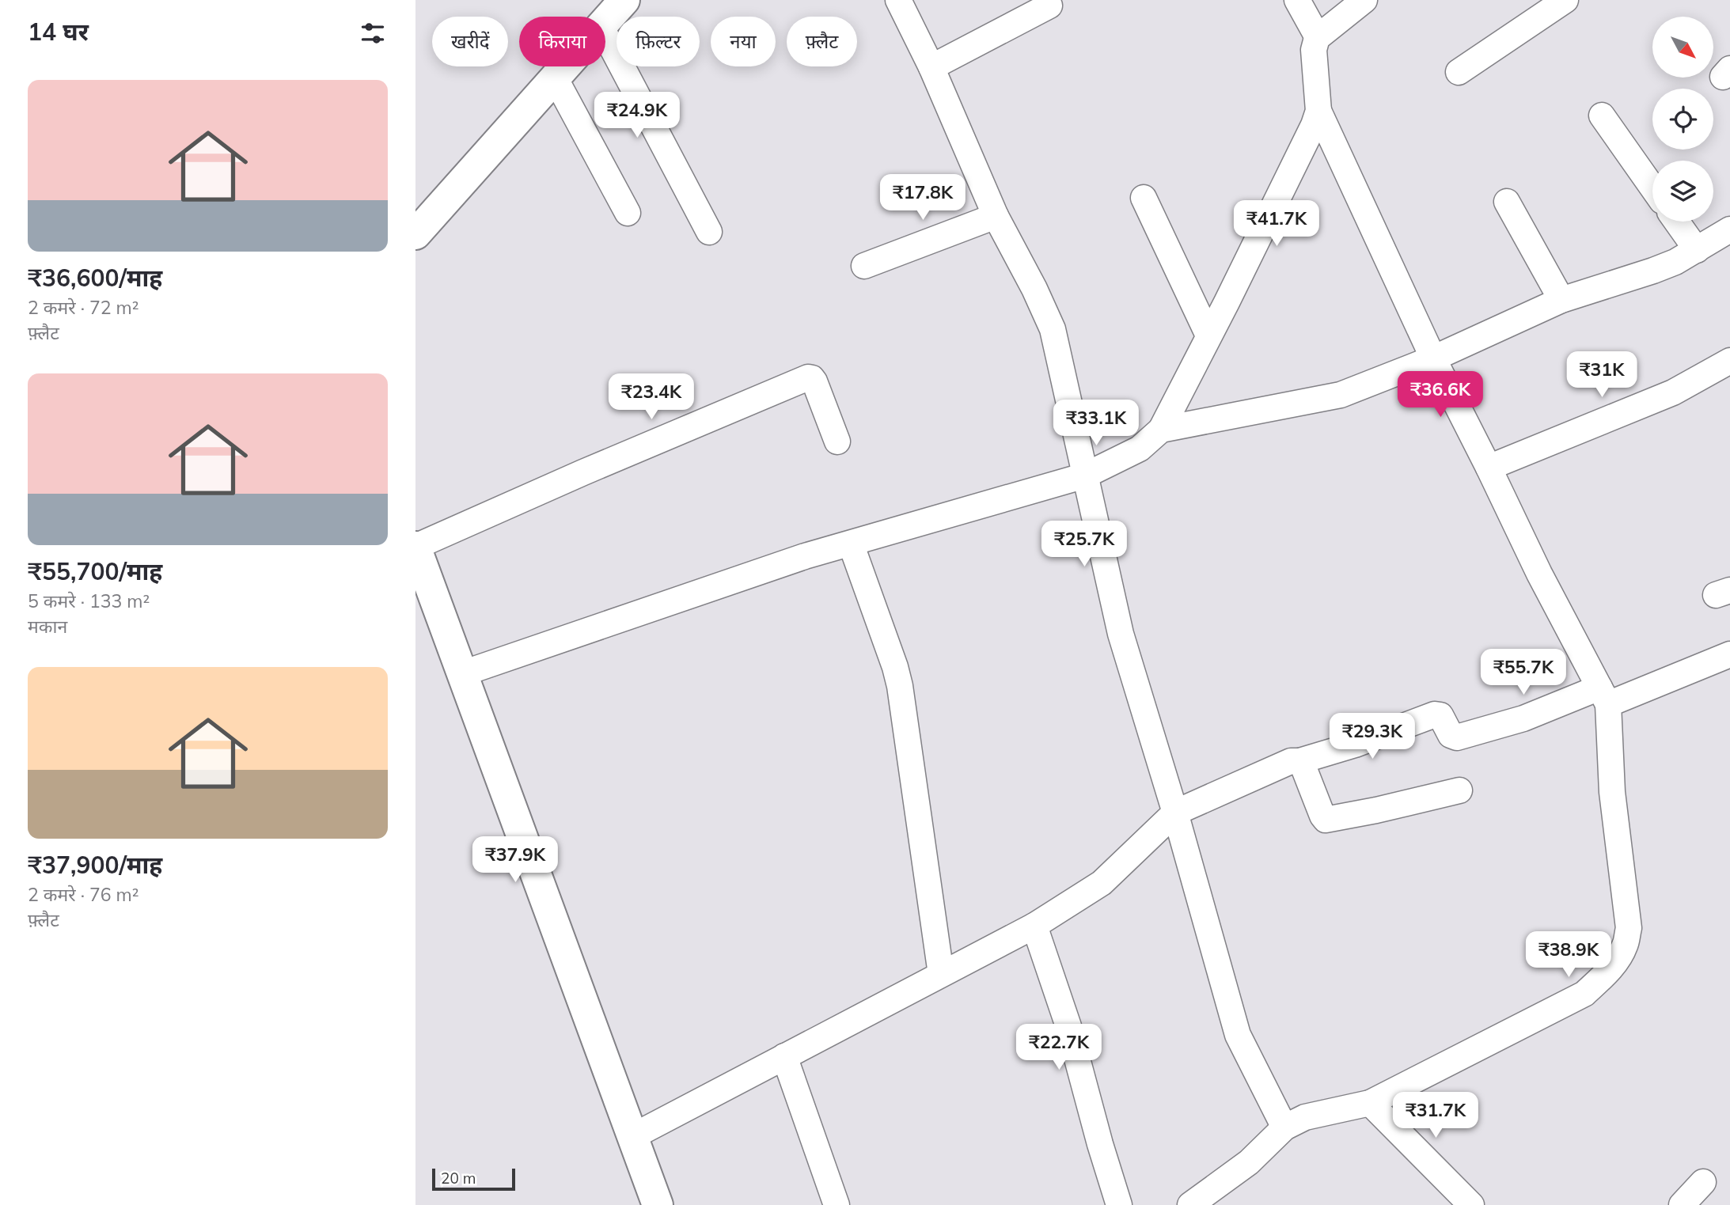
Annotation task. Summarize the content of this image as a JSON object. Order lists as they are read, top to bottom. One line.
{"scale_bar":"20 m","north":"bottom right","page":{"heading":"14 घर","chip":["खरीदें","किराया","फ़िल्टर","नया","फ़्लैट"],"list":[{"name":"₹36,600/माह","note":"2 कमरे · 72 m² · फ़्लैट"},{"name":"₹55,700/माह","note":"5 कमरे · 133 m² · मकान"},{"name":"₹37,900/माह","note":"2 कमरे · 76 m² · फ़्लैट"}],"price":["₹24.9K","₹17.8K","₹41.7K","₹31K","₹36.6K","₹23.4K","₹33.1K","₹25.7K","₹55.7K","₹29.3K","₹37.9K","₹38.9K","₹22.7K","₹31.7K"],"scale":"20 m"}}
